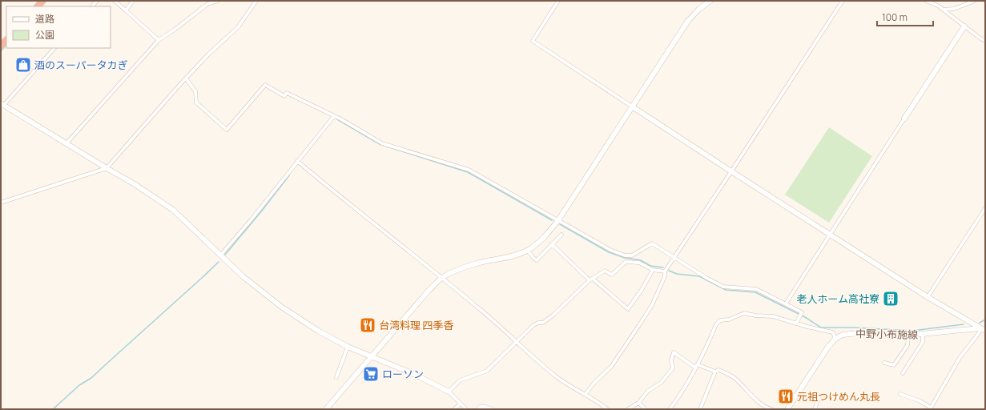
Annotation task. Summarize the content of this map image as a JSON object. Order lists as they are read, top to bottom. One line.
{"streets":{"street":["中野小布施線"]},"places":{"shop":["酒のスーパータカぎ"],"building":["老人ホーム高社寮"],"restaurant":["台湾料理 四季香","元祖つけめん丸長"],"supermarket":["ローソン"]},"legend":["道路","公園"],"scale_bar":"100 m"}
